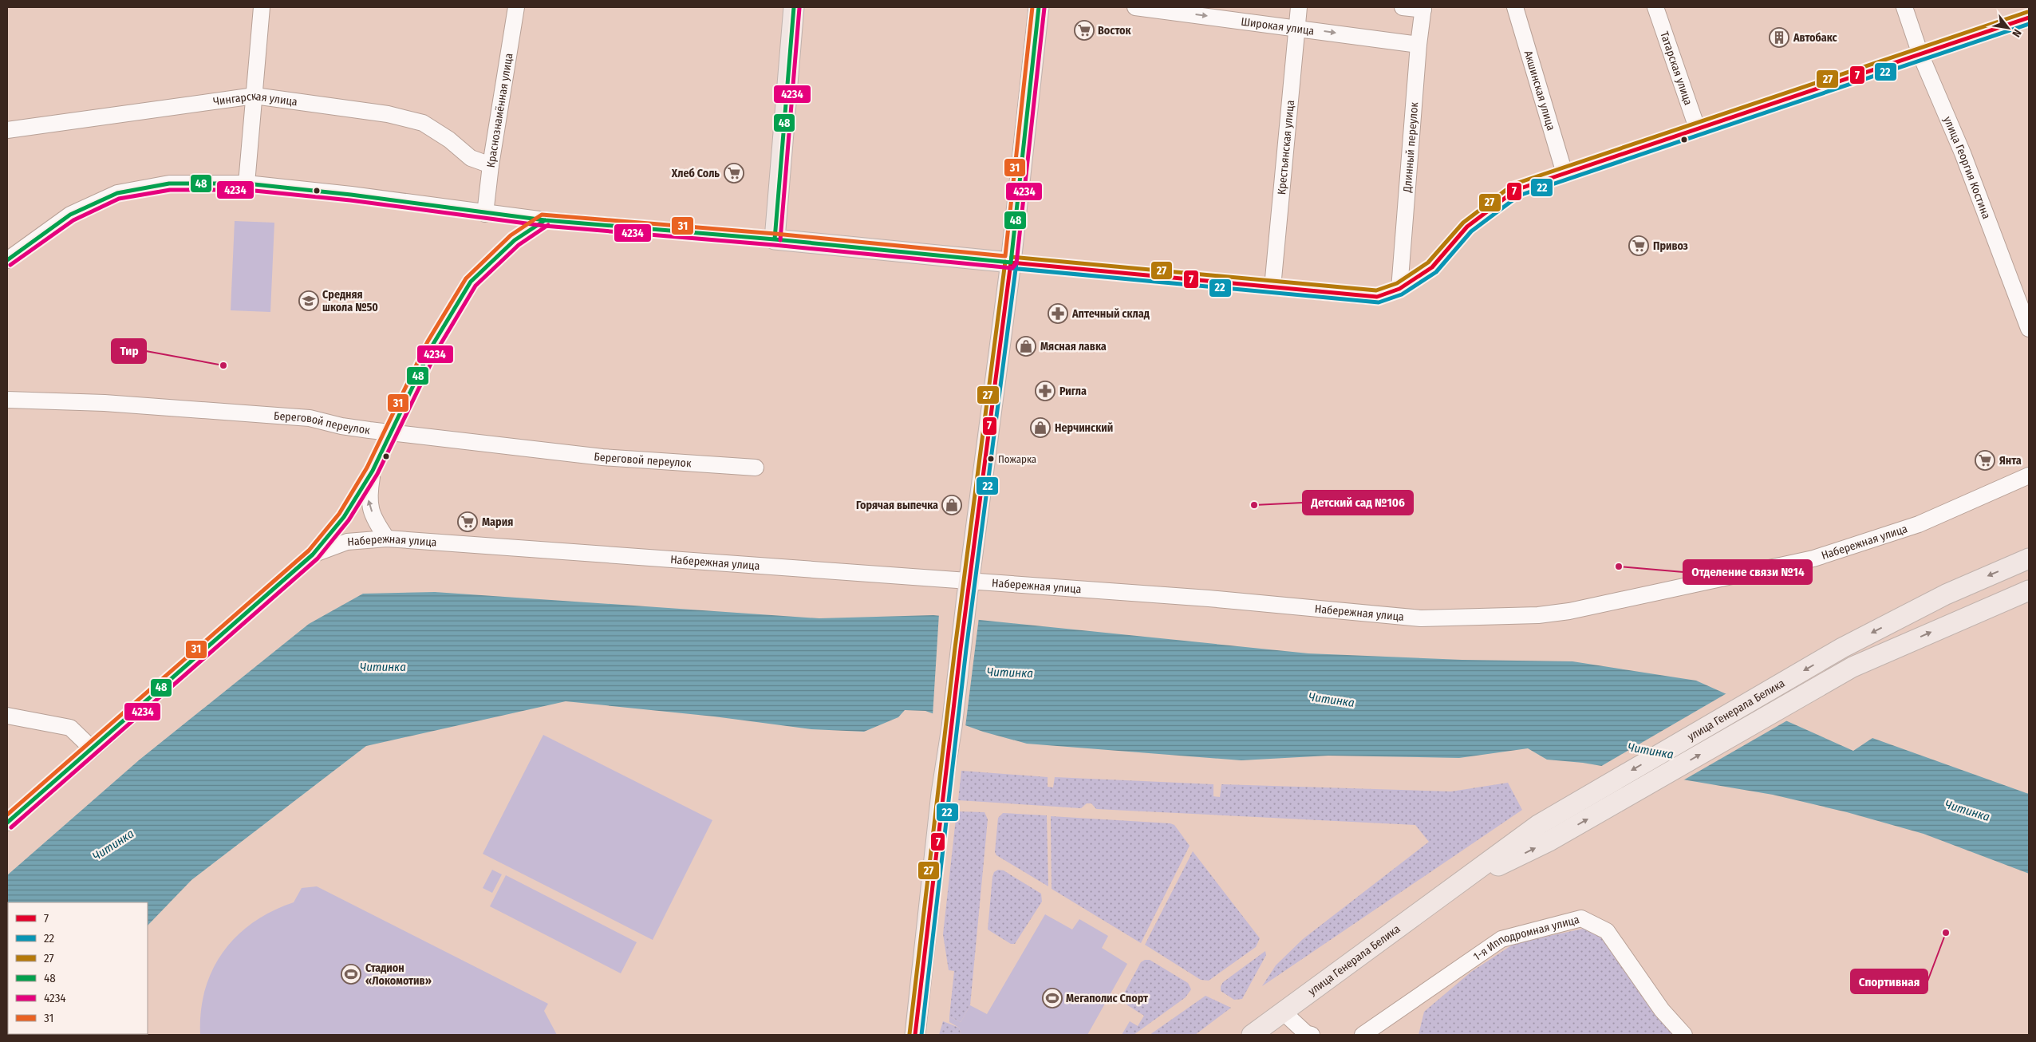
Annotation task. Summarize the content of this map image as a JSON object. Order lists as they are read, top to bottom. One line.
{"streets":{"main road":["улица Генерала Белика"],"street":["Широкая улица","Татарская улица","Акшинская улица","Чингарская улица","Краснознамённая улица","Крестьянская улица","Длинный переулок","улица Георгия Костина","Береговой переулок","Набережная улица","1-я Ипподромная улица"]},"crossings":[["Широкая улица","Крестьянская улица"],["Широкая улица","Длинный переулок"],["Чингарская улица","Краснознамённая улица"]],"one_way":["Широкая улица"],"water":["Читинка"],"places":{"supermarket":["Восток","Хлеб Соль","Привоз","Янта","Мария"],"building":["Автобакс"],"school or university":["Средняя школа №50"],"pharmacy":["Аптечный склад","Ригла"],"shop":["Мясная лавка","Нерчинский","Горячая выпечка"],"other":["Тир","Пожарка","Детский сад №106","Отделение связи №14","Спортивная"],"sports":["Стадион «Локомотив»","Мегаполис Спорт"]},"lines":["transit line 48","transit line 31","transit line 4234","transit line 27","transit line 7","transit line 22"],"legend":["7","22","27","48","4234","31"],"north":"bottom right"}
